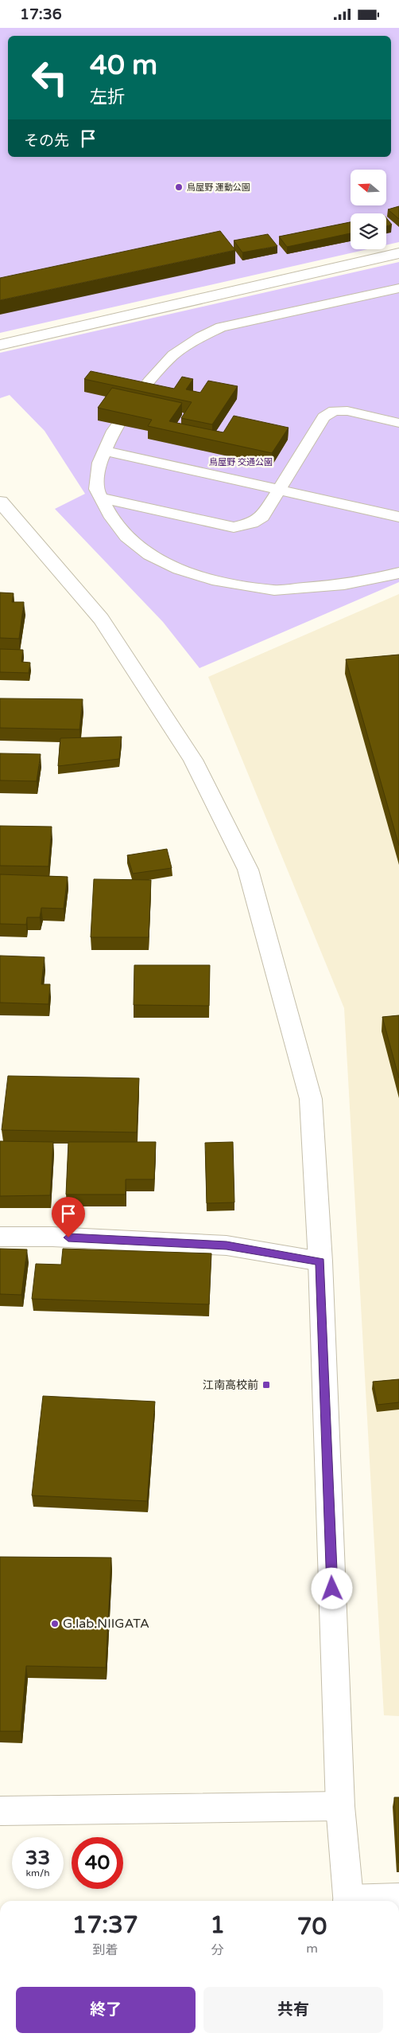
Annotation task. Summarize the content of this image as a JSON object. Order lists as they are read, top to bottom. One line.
{"parks":["鳥屋野 交通公園"],"places":{"other":["鳥屋野 運動公園","G.lab.NIIGATA"],"transit":["江南高校前"]},"north":"left","page":{"status":"17:36","turn":["40 m","左折"],"then":"その先","speed":"33 km/h","limit":"40","eta":["17:37","到着","1","分","70","m"],"buttons":["終了","共有"]}}
